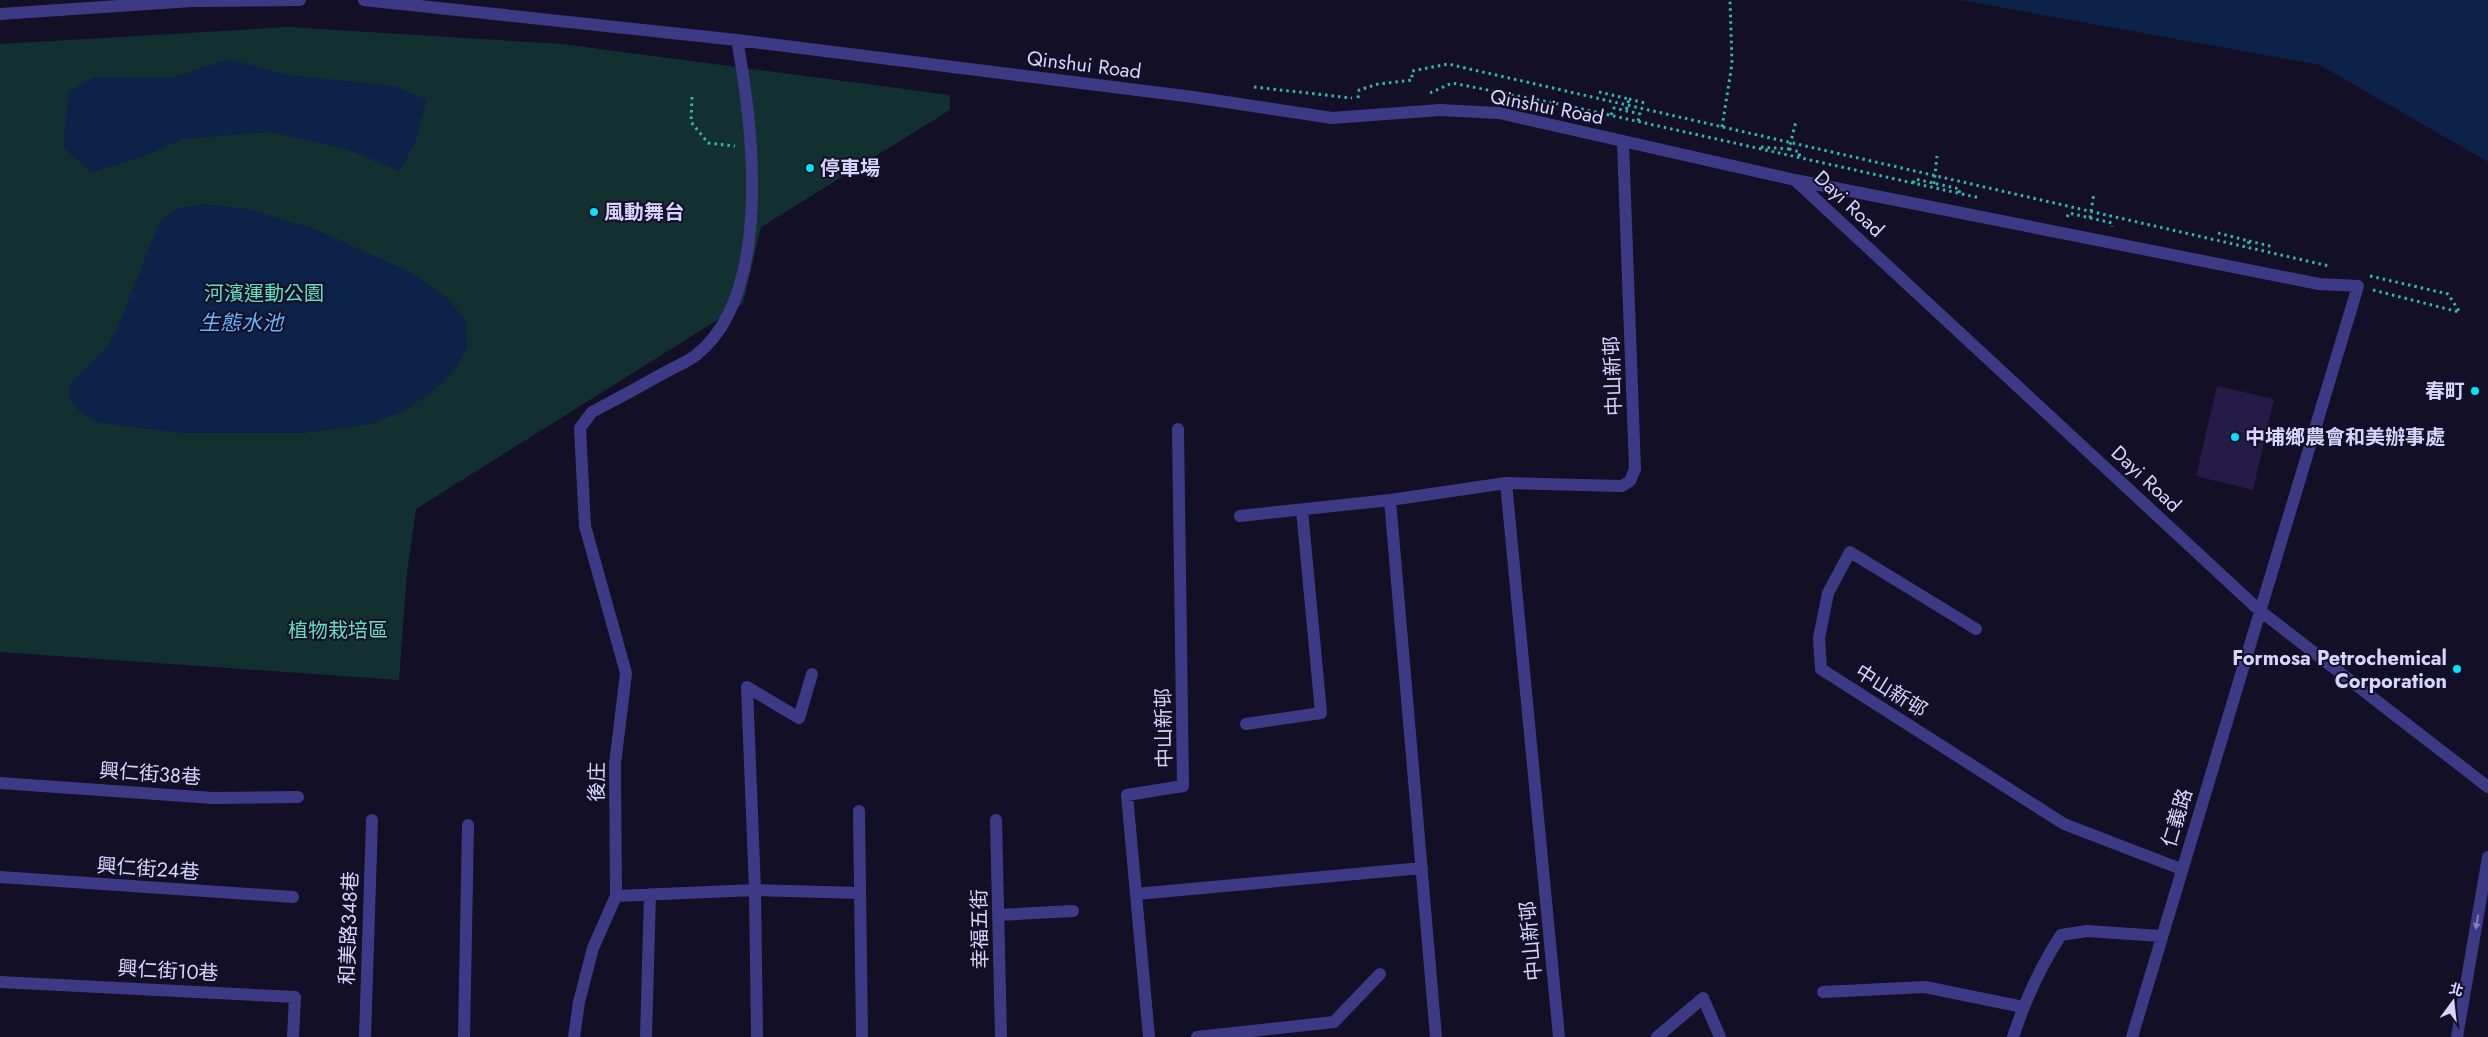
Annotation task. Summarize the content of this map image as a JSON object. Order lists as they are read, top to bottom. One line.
{"streets":{"street":["Qinshui Road","Dayi Road","中山新邨","興仁街38巷","後庄","仁義路","興仁街24巷","和美路348巷","幸福五街","興仁街10巷"]},"crossings":[["Qinshui Road","Dayi Road"],["Qinshui Road","中山新邨"],["Qinshui Road","後庄"],["Qinshui Road","仁義路"],["Dayi Road","仁義路"],["中山新邨","仁義路"]],"water":["生態水池"],"parks":["河濱運動公園","植物栽培區"],"places":["停車場","風動舞台","春町","中埔鄉農會和美辦事處","Formosa Petrochemical Corporation"],"north":"top"}
